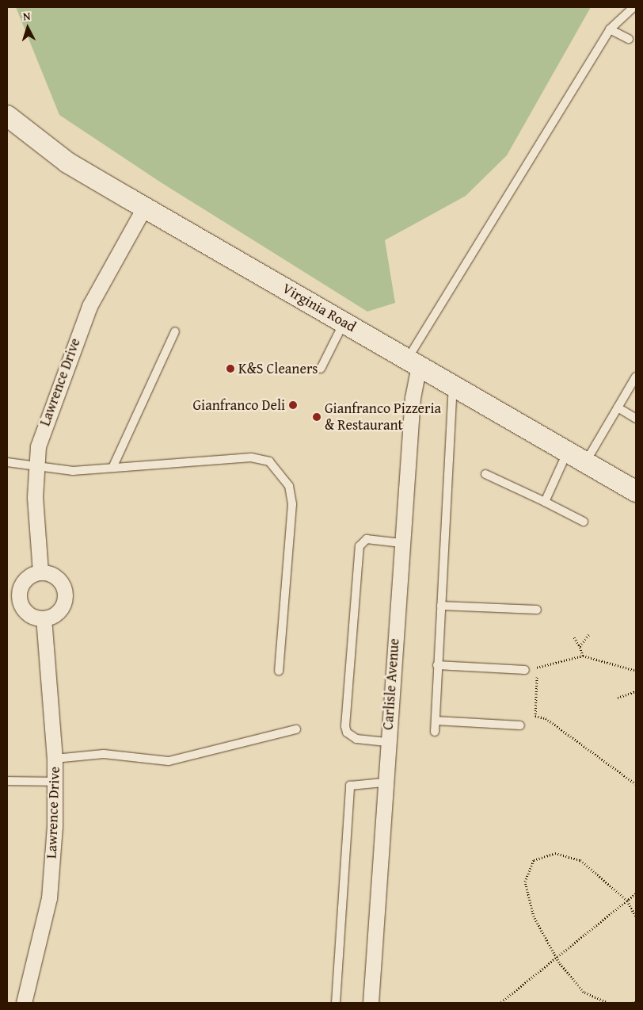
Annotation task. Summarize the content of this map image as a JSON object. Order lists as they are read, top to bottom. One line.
{"streets":{"street":["Virginia Road","Lawrence Drive","Carlisle Avenue"]},"crossings":[["Virginia Road","Lawrence Drive"],["Virginia Road","Carlisle Avenue"]],"places":["K&S Cleaners","Gianfranco Deli","Gianfranco Pizzeria & Restaurant"],"north":"top"}
